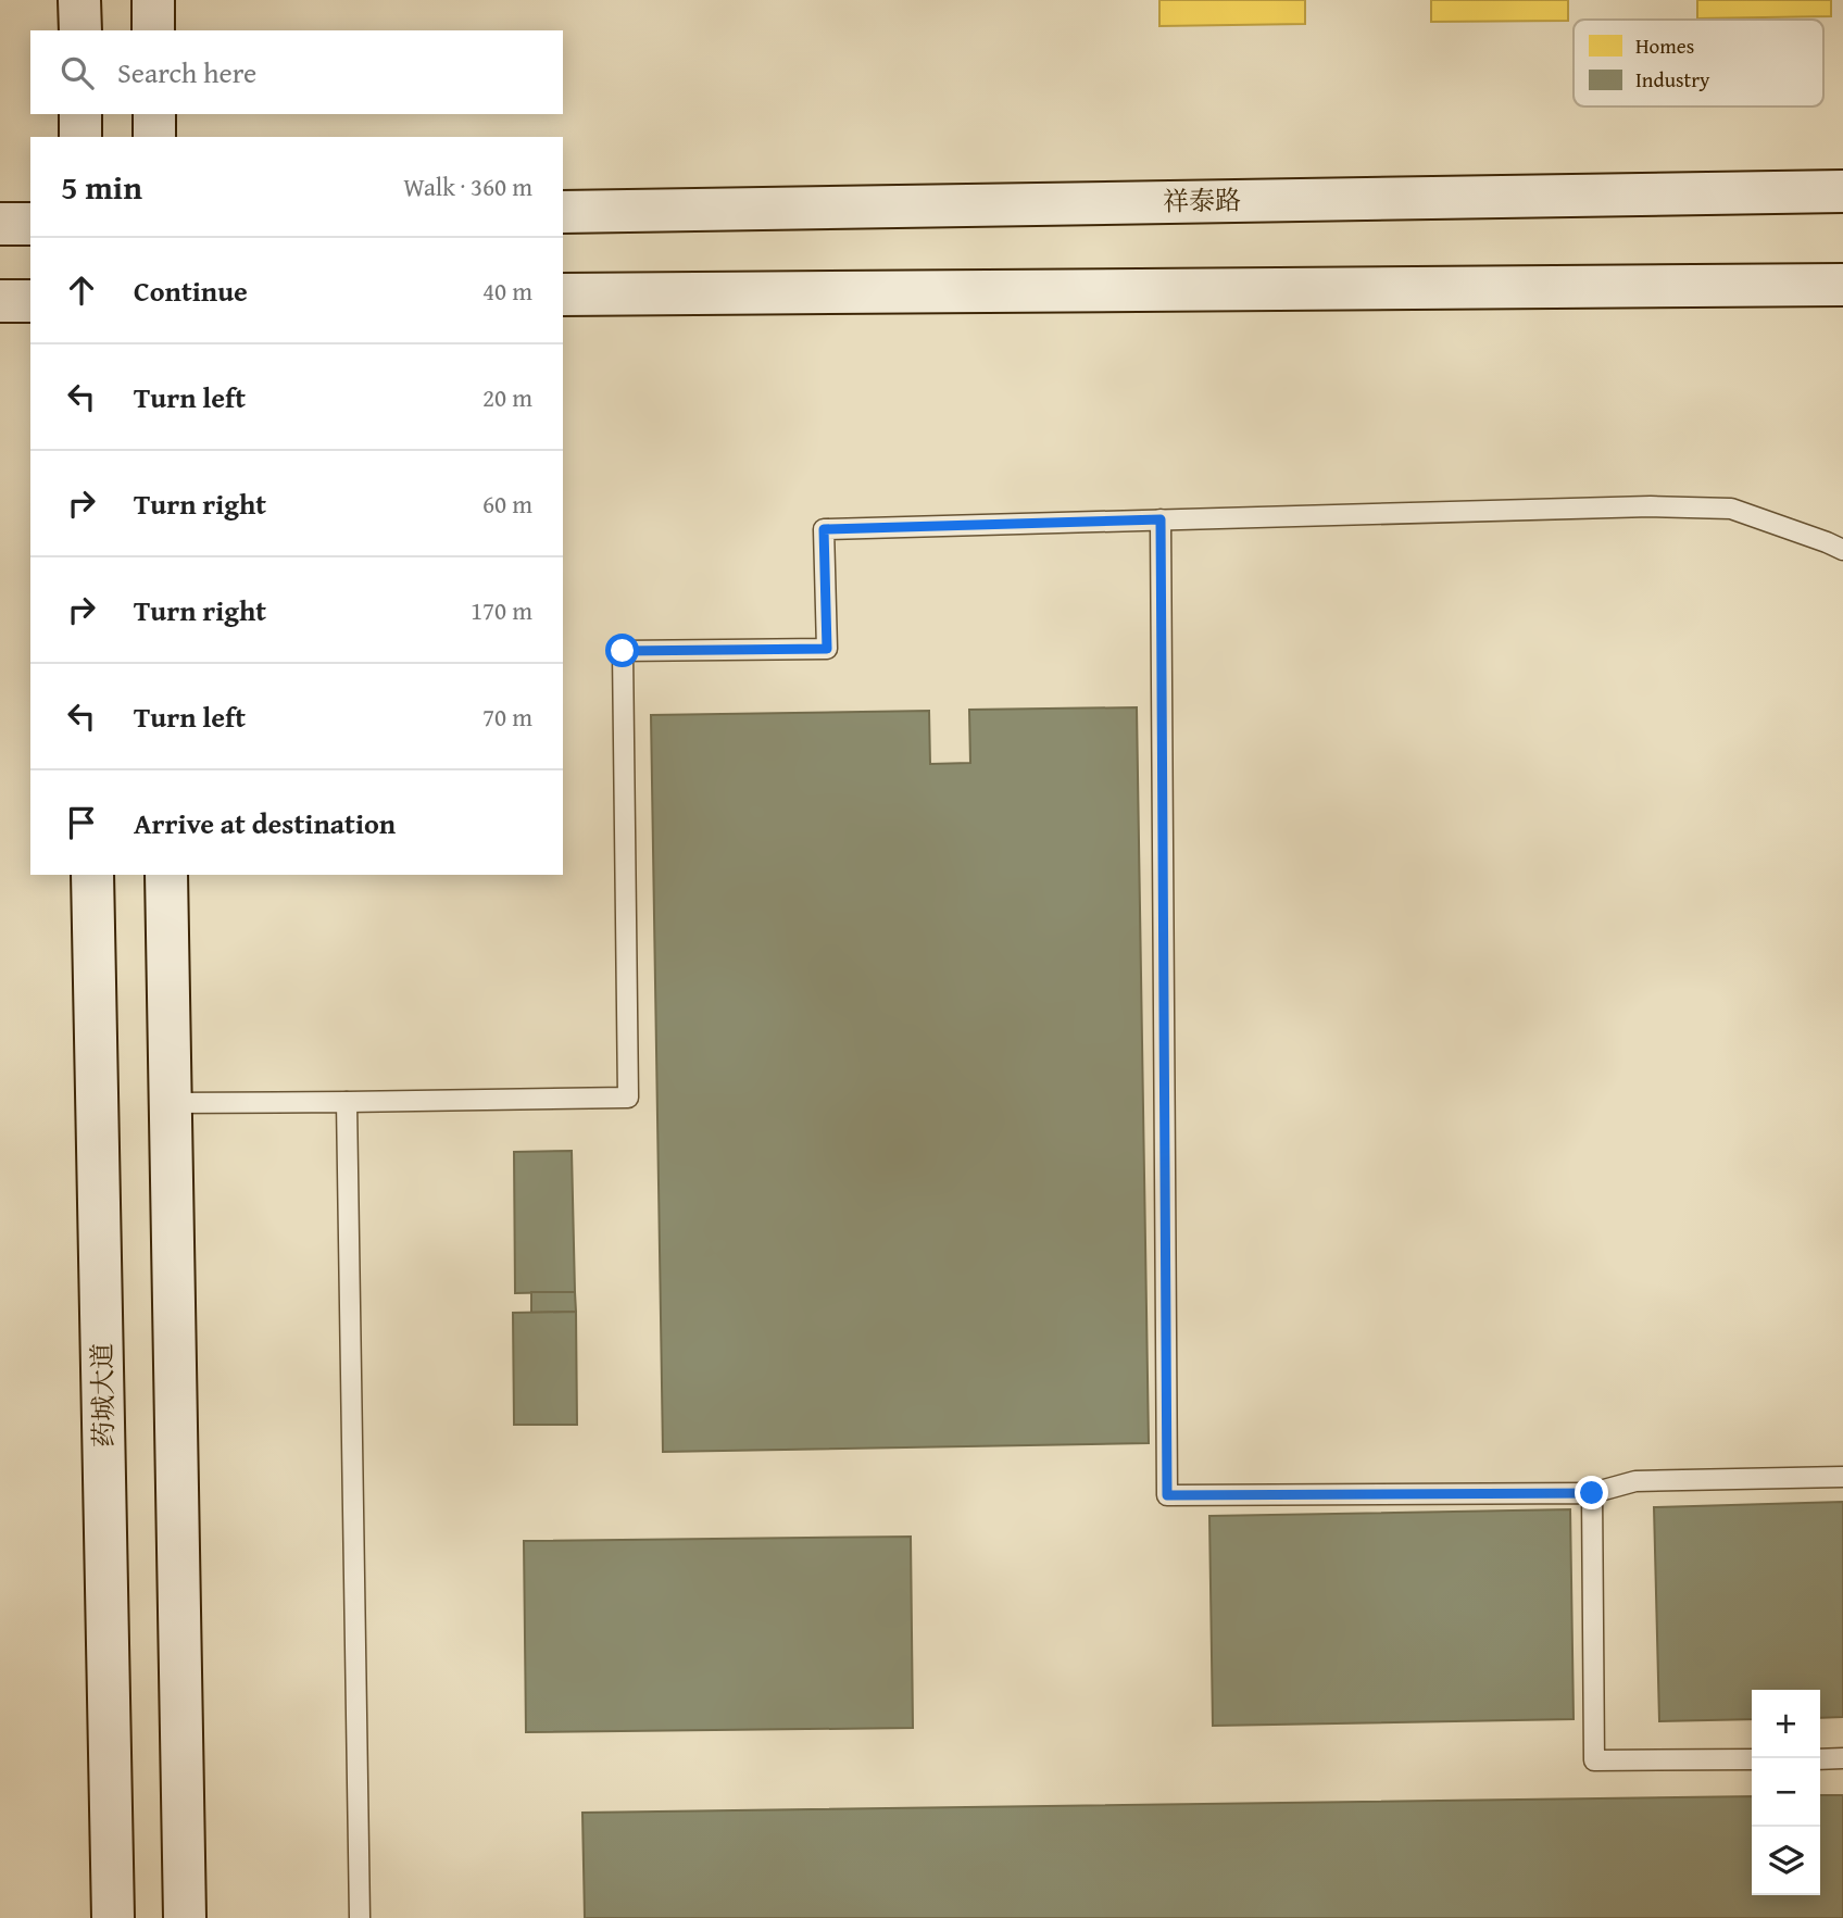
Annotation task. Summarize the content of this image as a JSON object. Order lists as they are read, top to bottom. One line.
{"streets":{"main road":["祥泰路","药城大道"]},"legend":["Homes","Industry"],"page":{"search":"Search here","heading":["5 min","Walk · 360 m"],"list":[["Continue","40 m"],["Turn left","20 m"],["Turn right","60 m"],["Turn right","170 m"],["Turn left","70 m"],"Arrive at destination"],"map_buttons":["+","−"]}}
